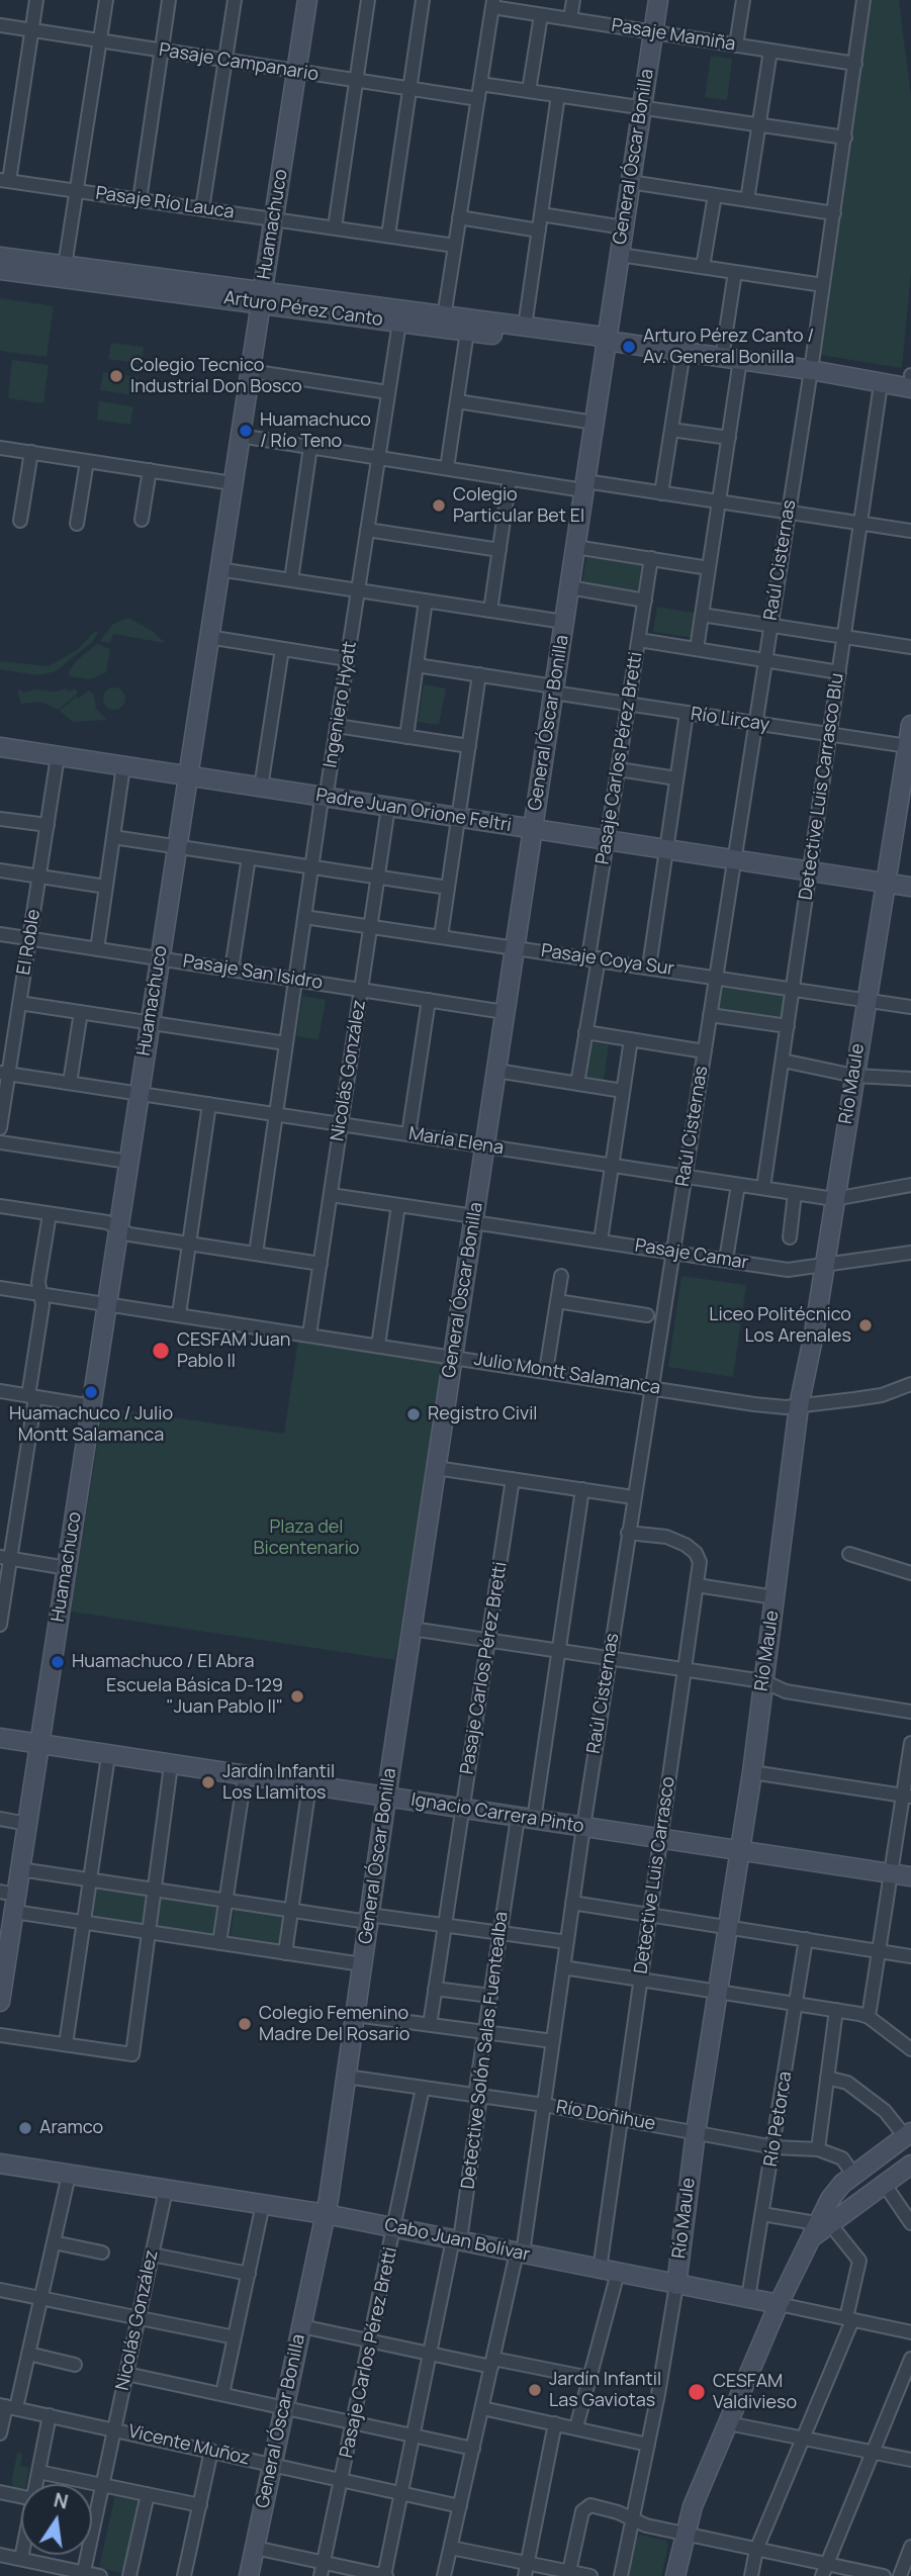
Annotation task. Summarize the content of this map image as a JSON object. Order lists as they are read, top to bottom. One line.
{"streets":{"street":["Pasaje Mamiña","Pasaje Campanario","General Óscar Bonilla","Pasaje Río Lauca","Huamachuco","Arturo Pérez Canto","Raúl Cisternas","Ingeniero Hyatt","Río Lircay","Pasaje Carlos Pérez Bretti","Detective Luis Carrasco Blu","Padre Juan Orione Feltri","El Roble","Pasaje Coya Sur","Pasaje San Isidro","Nicolás González","Río Maule","María Elena","Pasaje Camar","Julio Montt Salamanca","Ignacio Carrera Pinto","Detective Luis Carrasco","Detective Solón Salas Fuentealba","Río Doñihue","Río Petorca","Cabo Juan Bolívar","Vicente Muñoz"]},"crossings":[["Pasaje Mamiña","General Óscar Bonilla"],["Pasaje Mamiña","Raúl Cisternas"],["Pasaje Campanario","Huamachuco"],["General Óscar Bonilla","Arturo Pérez Canto"],["General Óscar Bonilla","Río Lircay"],["General Óscar Bonilla","Padre Juan Orione Feltri"],["General Óscar Bonilla","Pasaje Coya Sur"],["General Óscar Bonilla","Pasaje San Isidro"],["General Óscar Bonilla","María Elena"],["General Óscar Bonilla","Pasaje Camar"],["General Óscar Bonilla","Julio Montt Salamanca"],["General Óscar Bonilla","Ignacio Carrera Pinto"],["General Óscar Bonilla","Río Doñihue"],["General Óscar Bonilla","Cabo Juan Bolívar"],["General Óscar Bonilla","Vicente Muñoz"],["Pasaje Río Lauca","Huamachuco"],["Huamachuco","Arturo Pérez Canto"],["Huamachuco","Padre Juan Orione Feltri"],["Huamachuco","Pasaje San Isidro"],["Huamachuco","María Elena"],["Huamachuco","Julio Montt Salamanca"],["Huamachuco","Ignacio Carrera Pinto"],["Arturo Pérez Canto","Raúl Cisternas"],["Arturo Pérez Canto","Ingeniero Hyatt"],["Arturo Pérez Canto","Detective Luis Carrasco Blu"],["Raúl Cisternas","Río Lircay"],["Raúl Cisternas","Padre Juan Orione Feltri"],["Raúl Cisternas","Pasaje Coya Sur"],["Raúl Cisternas","María Elena"],["Raúl Cisternas","Pasaje Camar"],["Raúl Cisternas","Julio Montt Salamanca"],["Raúl Cisternas","Ignacio Carrera Pinto"],["Raúl Cisternas","Detective Luis Carrasco"],["Raúl Cisternas","Río Doñihue"],["Raúl Cisternas","Cabo Juan Bolívar"],["Raúl Cisternas","Vicente Muñoz"],["Ingeniero Hyatt","Padre Juan Orione Feltri"],["Ingeniero Hyatt","Pasaje Coya Sur"],["Ingeniero Hyatt","Pasaje San Isidro"],["Ingeniero Hyatt","María Elena"],["Río Lircay","Pasaje Carlos Pérez Bretti"],["Río Lircay","Detective Luis Carrasco Blu"],["Río Lircay","Río Maule"],["Pasaje Carlos Pérez Bretti","Padre Juan Orione Feltri"],["Pasaje Carlos Pérez Bretti","Pasaje Coya Sur"],["Pasaje Carlos Pérez Bretti","Ignacio Carrera Pinto"],["Pasaje Carlos Pérez Bretti","Río Doñihue"],["Pasaje Carlos Pérez Bretti","Cabo Juan Bolívar"],["Pasaje Carlos Pérez Bretti","Vicente Muñoz"],["Detective Luis Carrasco Blu","Padre Juan Orione Feltri"],["Detective Luis Carrasco Blu","Pasaje Coya Sur"],["Detective Luis Carrasco Blu","María Elena"],["Padre Juan Orione Feltri","El Roble"],["Padre Juan Orione Feltri","Nicolás González"],["Padre Juan Orione Feltri","Río Maule"],["El Roble","Pasaje San Isidro"],["El Roble","María Elena"],["Pasaje Coya Sur","Nicolás González"],["Pasaje Coya Sur","Río Maule"],["Pasaje San Isidro","Nicolás González"],["Nicolás González","María Elena"],["Nicolás González","Pasaje Camar"],["Nicolás González","Julio Montt Salamanca"],["Nicolás González","Cabo Juan Bolívar"],["Nicolás González","Vicente Muñoz"],["Río Maule","María Elena"],["Río Maule","Pasaje Camar"],["Río Maule","Julio Montt Salamanca"],["Río Maule","Ignacio Carrera Pinto"],["Río Maule","Río Doñihue"],["Río Maule","Cabo Juan Bolívar"],["Ignacio Carrera Pinto","Detective Luis Carrasco"],["Ignacio Carrera Pinto","Detective Solón Salas Fuentealba"],["Detective Luis Carrasco","Río Doñihue"],["Detective Luis Carrasco","Cabo Juan Bolívar"],["Detective Solón Salas Fuentealba","Río Doñihue"],["Detective Solón Salas Fuentealba","Cabo Juan Bolívar"],["Detective Solón Salas Fuentealba","Vicente Muñoz"],["Río Doñihue","Río Petorca"],["Río Petorca","Cabo Juan Bolívar"]],"parks":["Plaza del Bicentenario"],"places":["Arturo Pérez Canto / Av. General Bonilla","Colegio Tecnico Industrial Don Bosco","Huamachuco / Río Teno","Colegio Particular Bet El","Liceo Politécnico Los Arenales","CESFAM Juan Pablo II","Huamachuco / Julio Montt Salamanca","Registro Civil","Huamachuco / El Abra","Escuela Básica D-129 \"Juan Pablo II\"","Jardín Infantil Los Llamitos","Colegio Femenino Madre Del Rosario","Aramco","Jardín Infantil Las Gaviotas","CESFAM Valdivieso"],"north":"top"}
